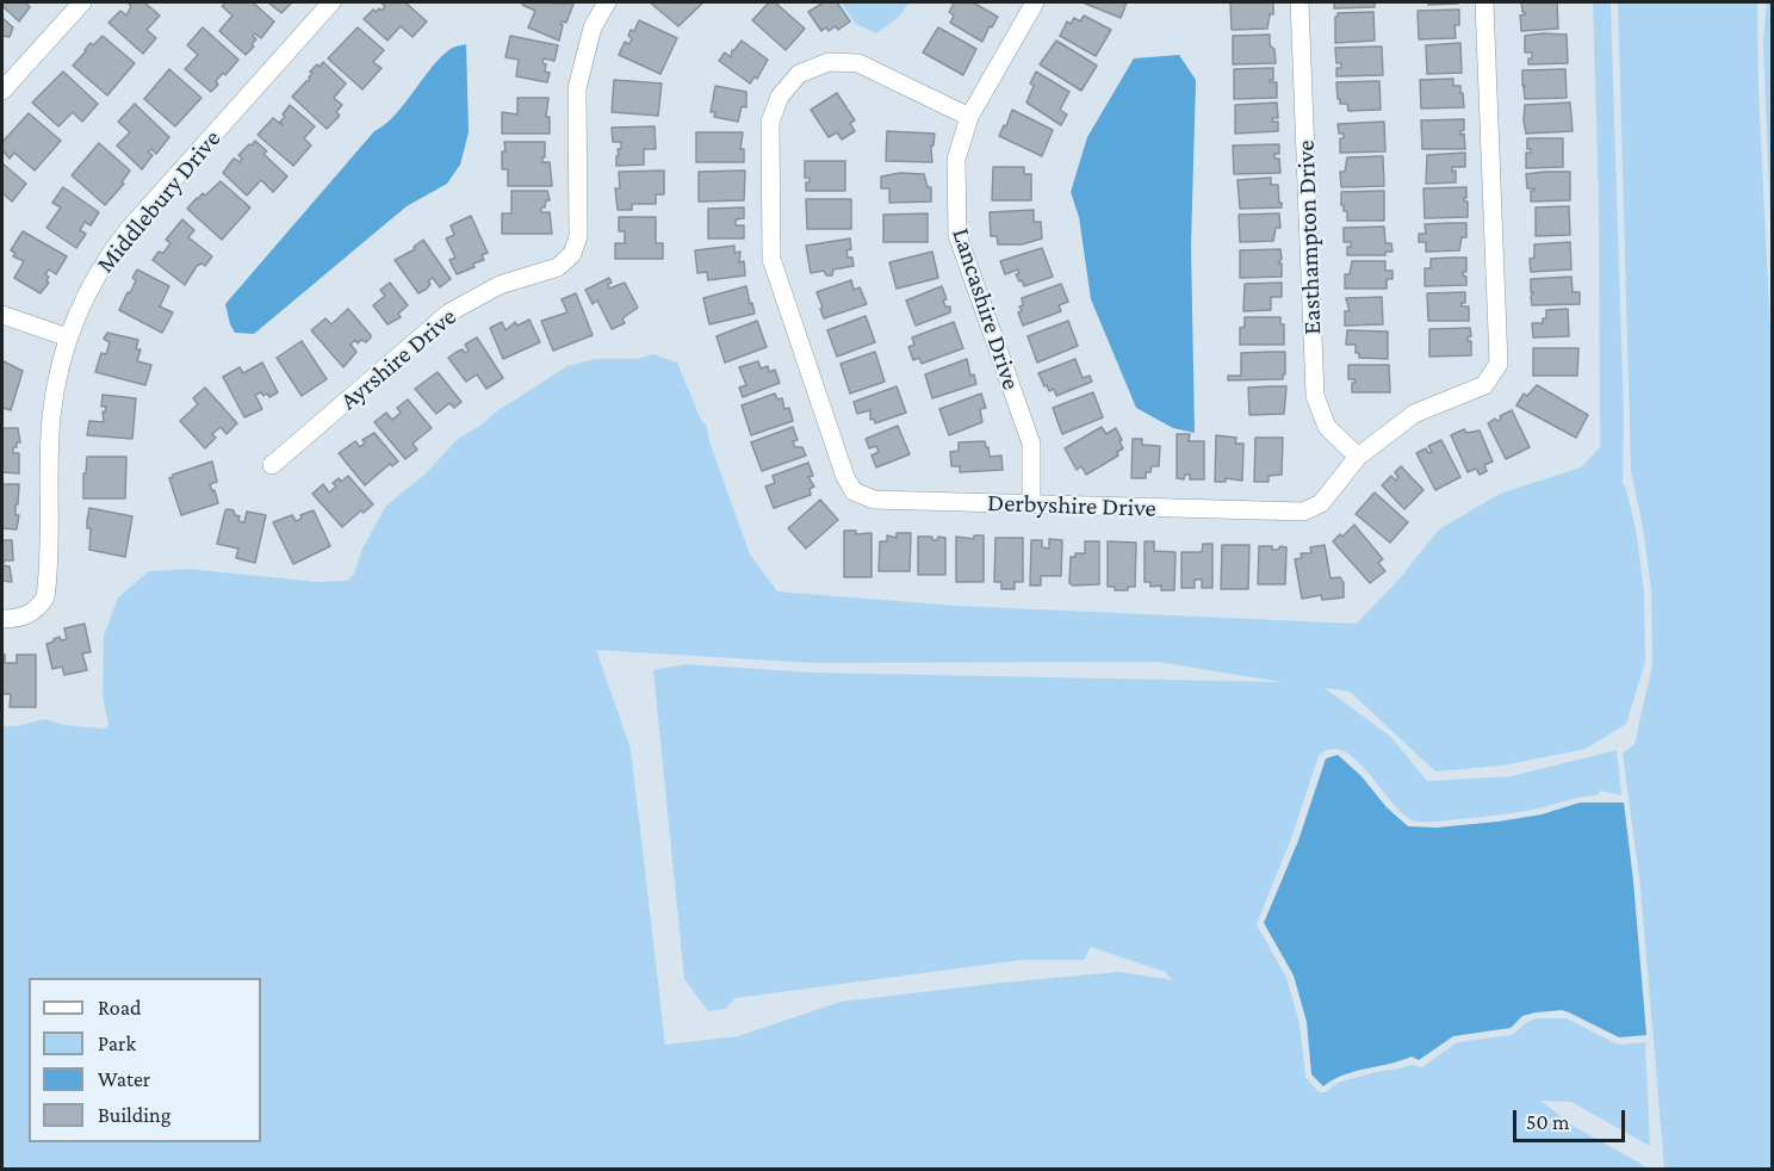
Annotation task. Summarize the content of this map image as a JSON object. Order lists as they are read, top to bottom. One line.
{"streets":{"street":["Middlebury Drive","Easthampton Drive","Lancashire Drive","Ayrshire Drive","Derbyshire Drive"]},"crossings":[["Easthampton Drive","Derbyshire Drive"],["Lancashire Drive","Derbyshire Drive"]],"legend":["Road","Park","Water","Building"],"scale_bar":"50 m"}
